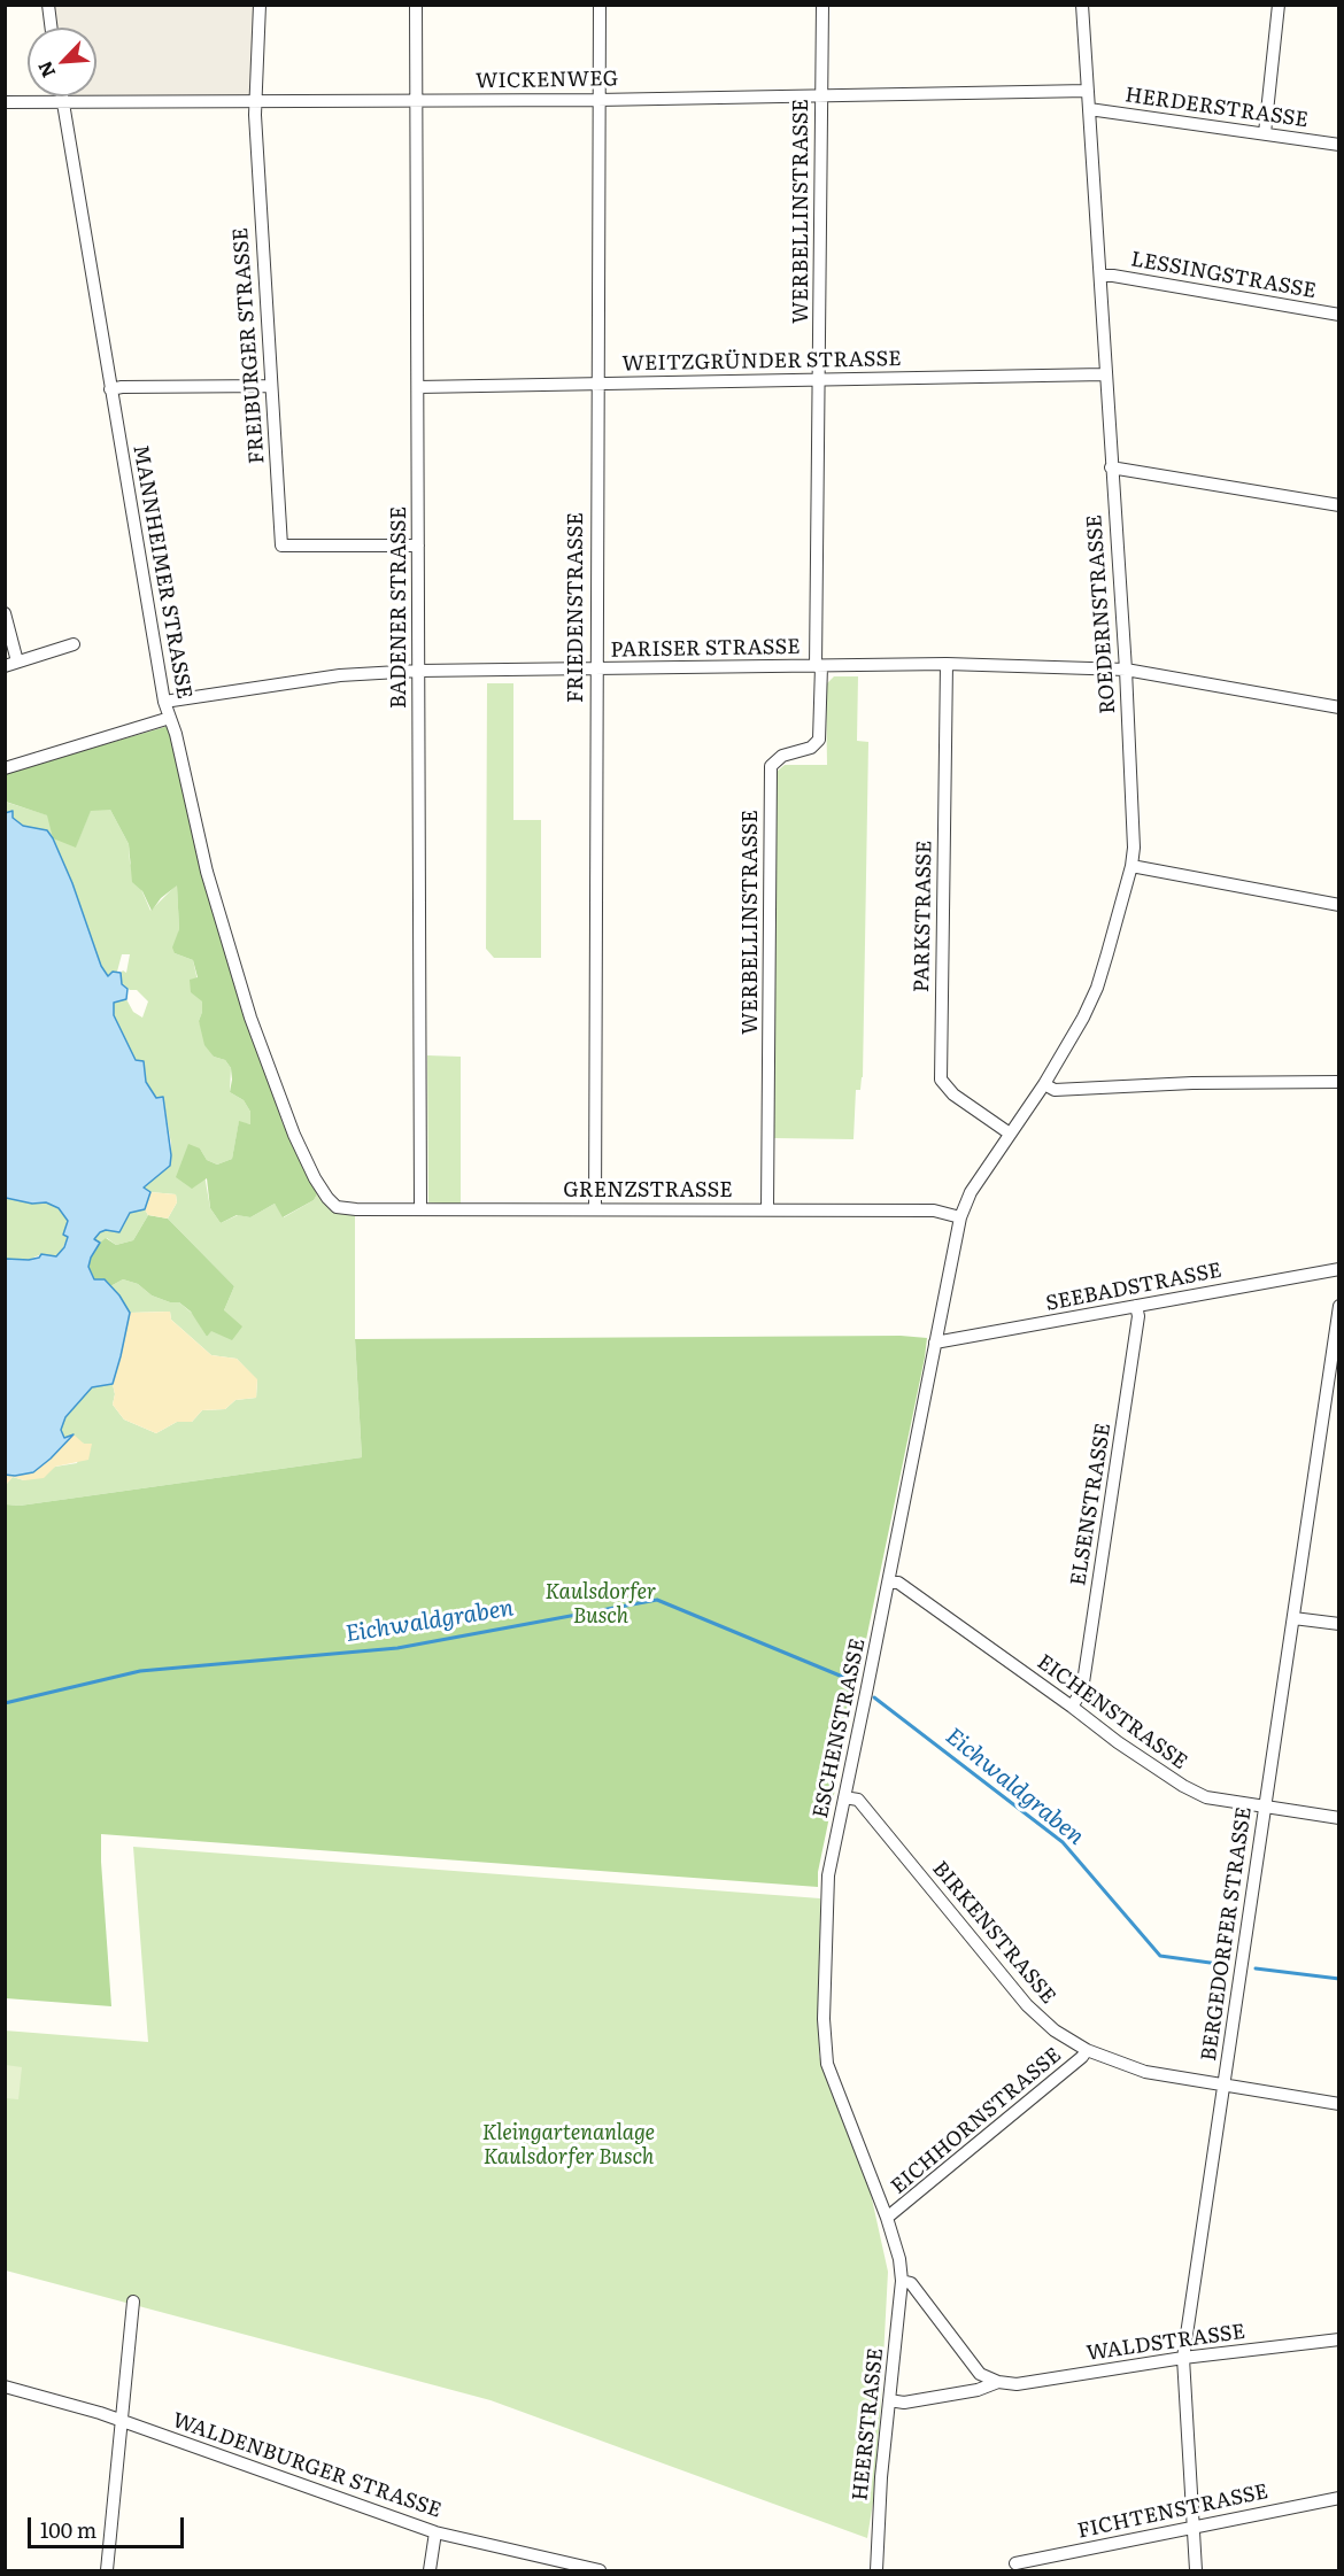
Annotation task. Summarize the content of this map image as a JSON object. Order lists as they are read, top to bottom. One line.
{"streets":{"street":["WICKENWEG","HERDERSTRASSE","WERBELLINSTRASSE","LESSINGSTRASSE","FREIBURGER STRASSE","WEITZGRÜNDER STRASSE","MANNHEIMER STRASSE","BADENER STRASSE","FRIEDENSTRASSE","ROEDERNSTRASSE","PARISER STRASSE","PARKSTRASSE","GRENZSTRASSE","SEEBADSTRASSE","ELSENSTRASSE","EICHENSTRASSE","ESCHENSTRASSE","BIRKENSTRASSE","BERGEDORFER STRASSE","EICHHORNSTRASSE","WALDSTRASSE","HEERSTRASSE","WALDENBURGER STRASSE","FICHTENSTRASSE"]},"crossings":[["WICKENWEG","WERBELLINSTRASSE"],["WICKENWEG","FREIBURGER STRASSE"],["WICKENWEG","MANNHEIMER STRASSE"],["WICKENWEG","BADENER STRASSE"],["WICKENWEG","FRIEDENSTRASSE"],["WICKENWEG","ROEDERNSTRASSE"],["HERDERSTRASSE","ROEDERNSTRASSE"],["WERBELLINSTRASSE","WEITZGRÜNDER STRASSE"],["WERBELLINSTRASSE","PARISER STRASSE"],["WERBELLINSTRASSE","GRENZSTRASSE"],["LESSINGSTRASSE","ROEDERNSTRASSE"],["FREIBURGER STRASSE","BADENER STRASSE"],["WEITZGRÜNDER STRASSE","BADENER STRASSE"],["WEITZGRÜNDER STRASSE","FRIEDENSTRASSE"],["WEITZGRÜNDER STRASSE","ROEDERNSTRASSE"],["MANNHEIMER STRASSE","PARISER STRASSE"],["MANNHEIMER STRASSE","GRENZSTRASSE"],["BADENER STRASSE","PARISER STRASSE"],["BADENER STRASSE","GRENZSTRASSE"],["FRIEDENSTRASSE","PARISER STRASSE"],["FRIEDENSTRASSE","GRENZSTRASSE"],["ROEDERNSTRASSE","PARISER STRASSE"],["ROEDERNSTRASSE","PARKSTRASSE"],["ROEDERNSTRASSE","ESCHENSTRASSE"],["PARISER STRASSE","PARKSTRASSE"],["GRENZSTRASSE","ESCHENSTRASSE"],["SEEBADSTRASSE","ELSENSTRASSE"],["SEEBADSTRASSE","ESCHENSTRASSE"],["ELSENSTRASSE","EICHENSTRASSE"],["EICHENSTRASSE","ESCHENSTRASSE"],["EICHENSTRASSE","BERGEDORFER STRASSE"],["ESCHENSTRASSE","BIRKENSTRASSE"],["ESCHENSTRASSE","EICHHORNSTRASSE"],["ESCHENSTRASSE","HEERSTRASSE"],["BIRKENSTRASSE","BERGEDORFER STRASSE"],["BIRKENSTRASSE","EICHHORNSTRASSE"],["BERGEDORFER STRASSE","WALDSTRASSE"],["BERGEDORFER STRASSE","FICHTENSTRASSE"],["WALDSTRASSE","HEERSTRASSE"]],"water":["Eichwaldgraben"],"parks":["Kaulsdorfer Busch","Kleingartenanlage Kaulsdorfer Busch"],"scale_bar":"100 m","north":"bottom left"}
